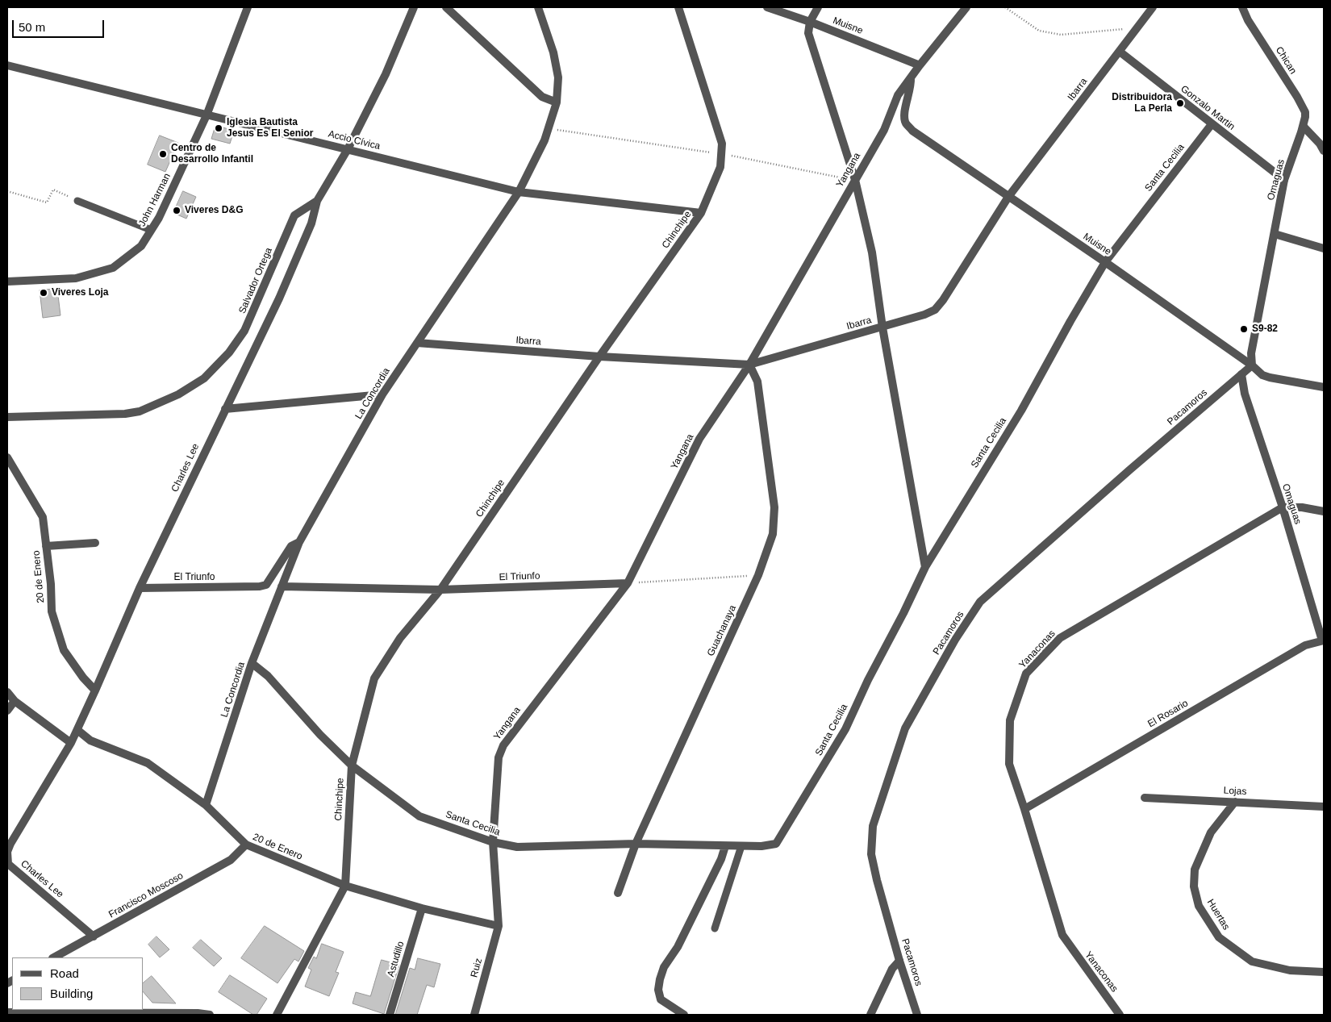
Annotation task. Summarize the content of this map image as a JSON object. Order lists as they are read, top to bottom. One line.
{"streets":{"street":["Muisne","Chican","Ibarra","Gonzalo Martin","Accio Cívica","Santa Cecilia","Yangana","Omaguas","John Harman","Chinchipe","Salvador Ortega","La Concordia","Pacamoros","Charles Lee","20 de Enero","El Triunfo","Guachanaya","Yanaconas","El Rosario","Lojas","Francisco Moscoso","Huertas","Astudillo","Ruiz"]},"crossings":[["Muisne","Ibarra"],["Muisne","Santa Cecilia"],["Muisne","Yangana"],["Muisne","Omaguas"],["Muisne","Pacamoros"],["Chican","Omaguas"],["Ibarra","Gonzalo Martin"],["Ibarra","Yangana"],["Ibarra","Chinchipe"],["Ibarra","La Concordia"],["Ibarra","Guachanaya"],["Gonzalo Martin","Santa Cecilia"],["Gonzalo Martin","Omaguas"],["Accio Cívica","John Harman"],["Accio Cívica","Chinchipe"],["Accio Cívica","Salvador Ortega"],["Accio Cívica","La Concordia"],["Santa Cecilia","Yangana"],["Santa Cecilia","Chinchipe"],["Santa Cecilia","La Concordia"],["Santa Cecilia","Guachanaya"],["Yangana","20 de Enero"],["Yangana","El Triunfo"],["Yangana","Guachanaya"],["Yangana","Ruiz"],["Omaguas","Pacamoros"],["Omaguas","Yanaconas"],["Omaguas","El Rosario"],["Chinchipe","20 de Enero"],["Chinchipe","El Triunfo"],["Salvador Ortega","Charles Lee"],["La Concordia","20 de Enero"],["La Concordia","El Triunfo"],["Charles Lee","20 de Enero"],["Charles Lee","El Triunfo"],["Charles Lee","Francisco Moscoso"],["20 de Enero","Francisco Moscoso"],["20 de Enero","Astudillo"],["20 de Enero","Ruiz"],["Yanaconas","El Rosario"],["Lojas","Huertas"]],"places":["Distribuidora La Perla","Iglesia Bautista Jesus Es El Senior","Centro de Desarrollo Infantil","Viveres D&G","Viveres Loja","S9-82"],"legend":["Road","Building"],"scale_bar":"50 m"}
